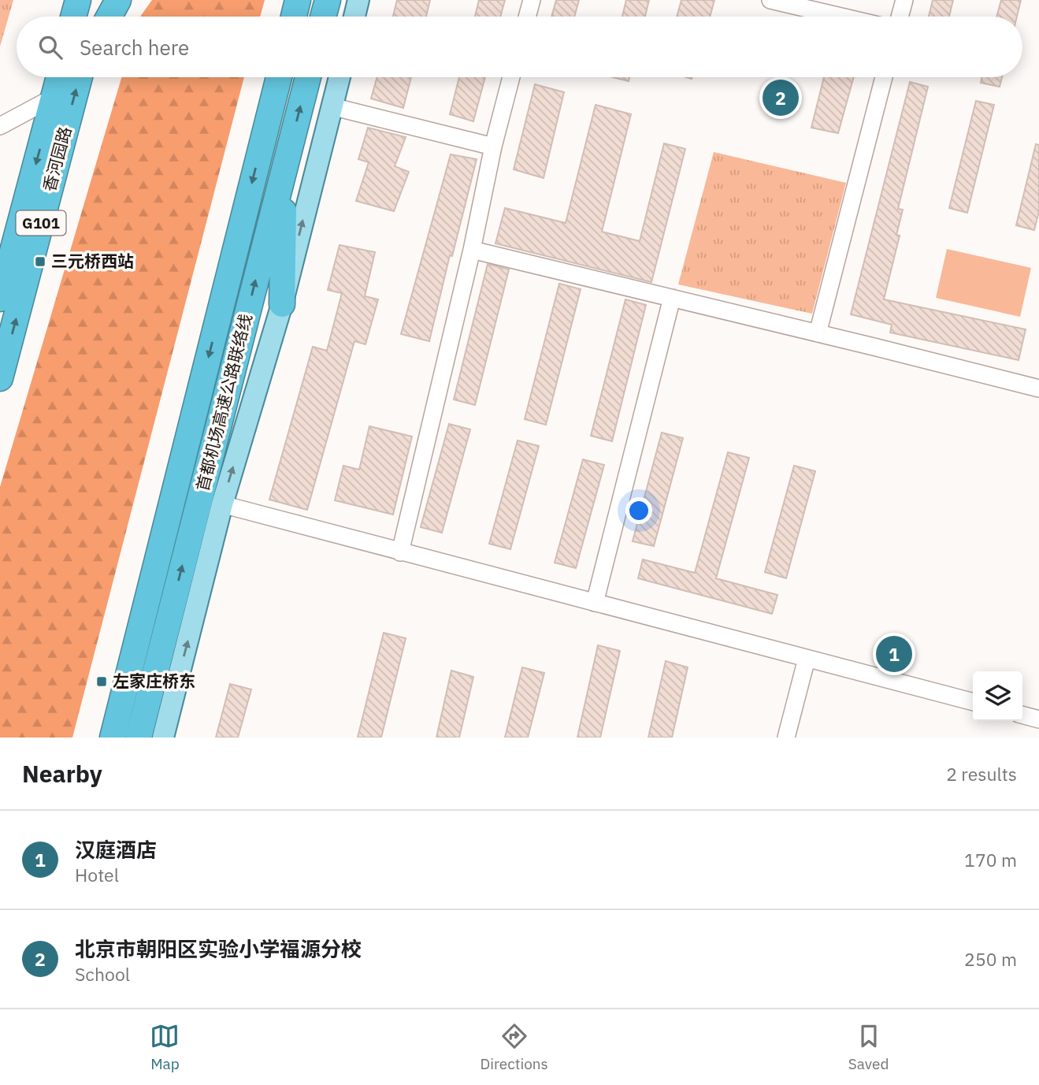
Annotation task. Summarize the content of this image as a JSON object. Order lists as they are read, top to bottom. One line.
{"streets":{"highway":["香河园路","G101","首都机场高速公路联络线"]},"places":{"transit":["三元桥西站","左家庄桥东"]},"page":{"search":"Search here","pins":["2","1"],"heading":["Nearby","2 results"],"list":[{"mark":"1","name":"汉庭酒店","note":"Hotel","value":"170 m"},{"mark":"2","name":"北京市朝阳区实验小学福源分校","note":"School","value":"250 m"}],"nav":["Map","Directions","Saved"]}}
